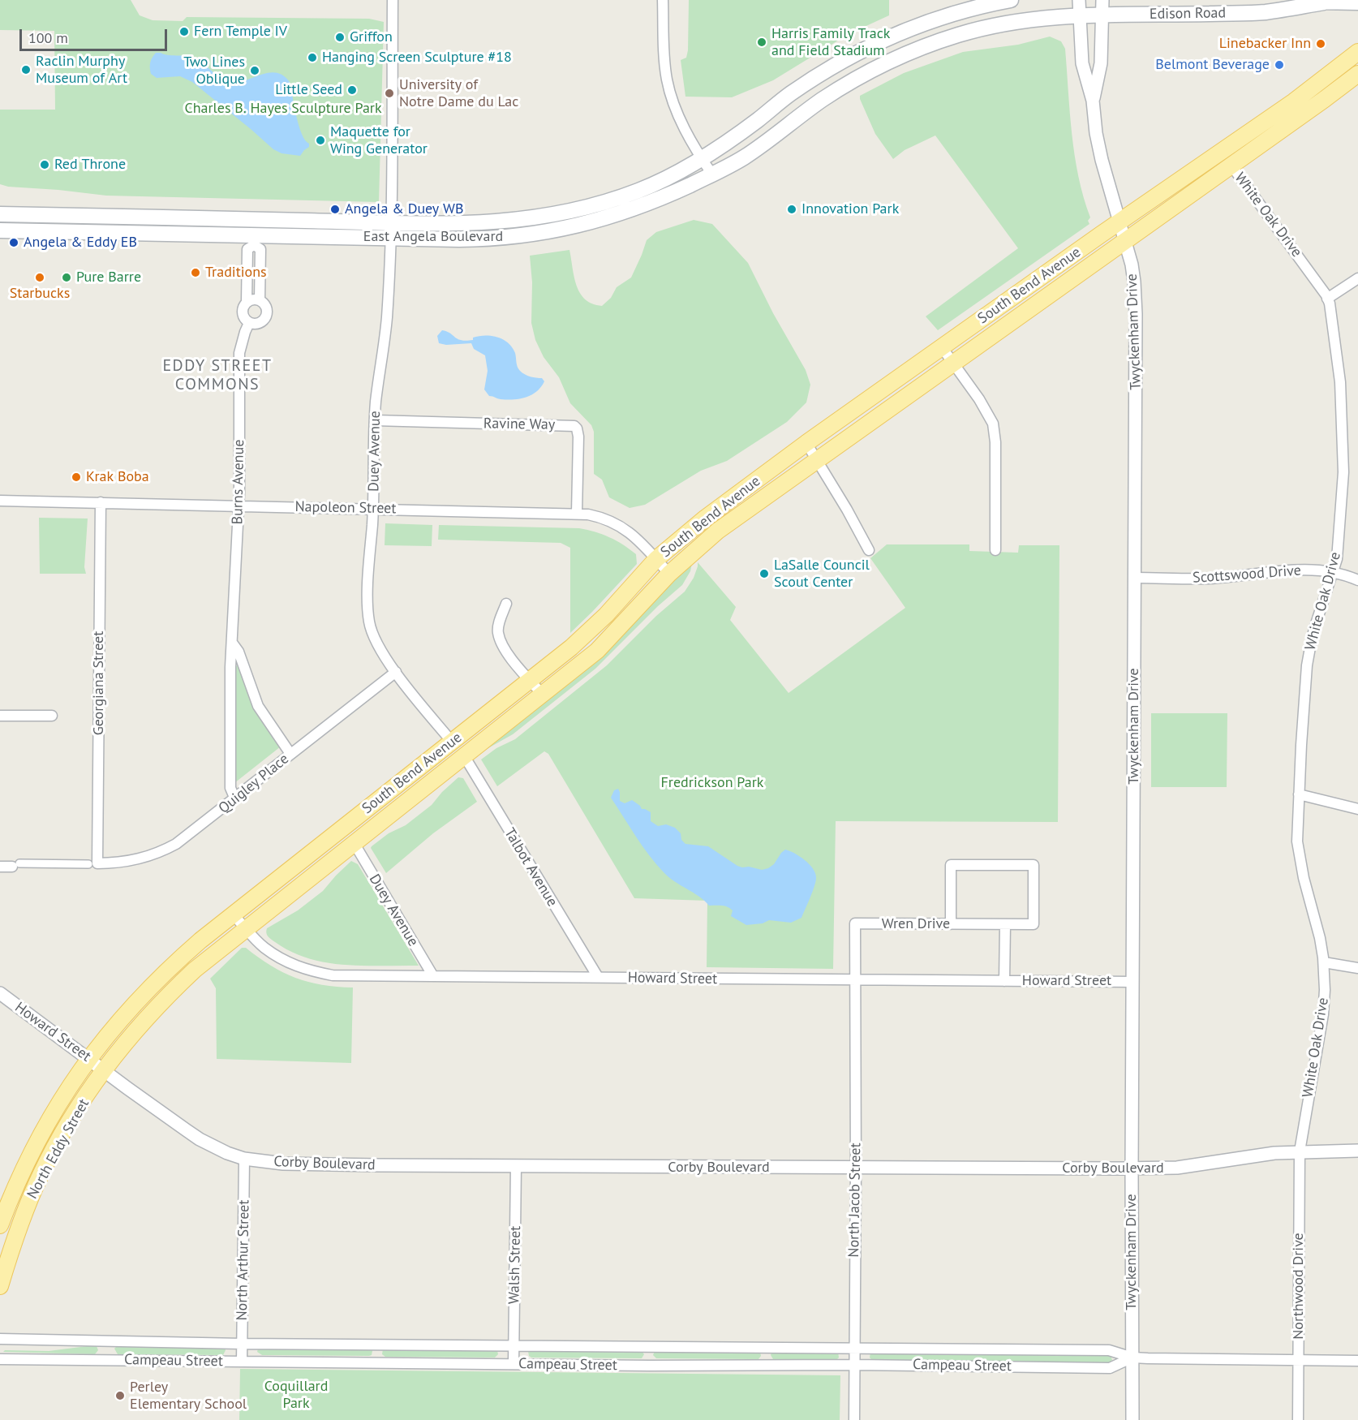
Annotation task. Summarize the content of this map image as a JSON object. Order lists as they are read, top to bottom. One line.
{"streets":{"main road":["Edison Road","East Angela Boulevard","South Bend Avenue","North Eddy Street"],"street":["White Oak Drive","Twyckenham Drive","Ravine Way","Duey Avenue","Burns Avenue","Napoleon Street","Scottswood Drive","Georgiana Street","Quigley Place","Talbot Avenue","Wren Drive","Howard Street","Corby Boulevard","North Jacob Street","North Arthur Street","Walsh Street","Northwood Drive","Campeau Street"]},"crossings":[["Edison Road","East Angela Boulevard"],["Edison Road","Twyckenham Drive"],["White Oak Drive","South Bend Avenue"],["White Oak Drive","Scottswood Drive"],["White Oak Drive","Corby Boulevard"],["White Oak Drive","Northwood Drive"],["East Angela Boulevard","Twyckenham Drive"],["East Angela Boulevard","Duey Avenue"],["South Bend Avenue","Twyckenham Drive"],["South Bend Avenue","Duey Avenue"],["South Bend Avenue","Napoleon Street"],["South Bend Avenue","Talbot Avenue"],["South Bend Avenue","Howard Street"],["South Bend Avenue","North Eddy Street"],["South Bend Avenue","Corby Boulevard"],["Twyckenham Drive","Scottswood Drive"],["Twyckenham Drive","Howard Street"],["Twyckenham Drive","Corby Boulevard"],["Twyckenham Drive","Campeau Street"],["Ravine Way","Duey Avenue"],["Ravine Way","Napoleon Street"],["Duey Avenue","Napoleon Street"],["Duey Avenue","Quigley Place"],["Duey Avenue","Howard Street"],["Burns Avenue","Napoleon Street"],["Burns Avenue","Quigley Place"],["Napoleon Street","Georgiana Street"],["Georgiana Street","Quigley Place"],["Talbot Avenue","Howard Street"],["Wren Drive","Howard Street"],["Wren Drive","North Jacob Street"],["Howard Street","North Eddy Street"],["Howard Street","Corby Boulevard"],["Howard Street","North Jacob Street"],["North Eddy Street","Corby Boulevard"],["Corby Boulevard","North Jacob Street"],["Corby Boulevard","North Arthur Street"],["Corby Boulevard","Walsh Street"],["Corby Boulevard","Northwood Drive"],["North Jacob Street","Campeau Street"],["North Arthur Street","Campeau Street"],["Walsh Street","Campeau Street"],["Northwood Drive","Campeau Street"]],"districts":["EDDY STREET COMMONS"],"parks":["Charles B. Hayes Sculpture Park","Fredrickson Park","Coquillard Park"],"places":["Fern Temple IV","Griffon","Harris Family Track and Field Stadium","Linebacker Inn","Hanging Screen Sculpture #18","Belmont Beverage","Raclin Murphy Museum of Art","Two Lines Oblique","Little Seed","University of Notre Dame du Lac","Maquette for Wing Generator","Red Throne","Angela & Duey WB","Innovation Park","Angela & Eddy EB","Traditions","Starbucks","Pure Barre","Krak Boba","LaSalle Council Scout Center","Perley Elementary School"],"scale_bar":"100 m"}
